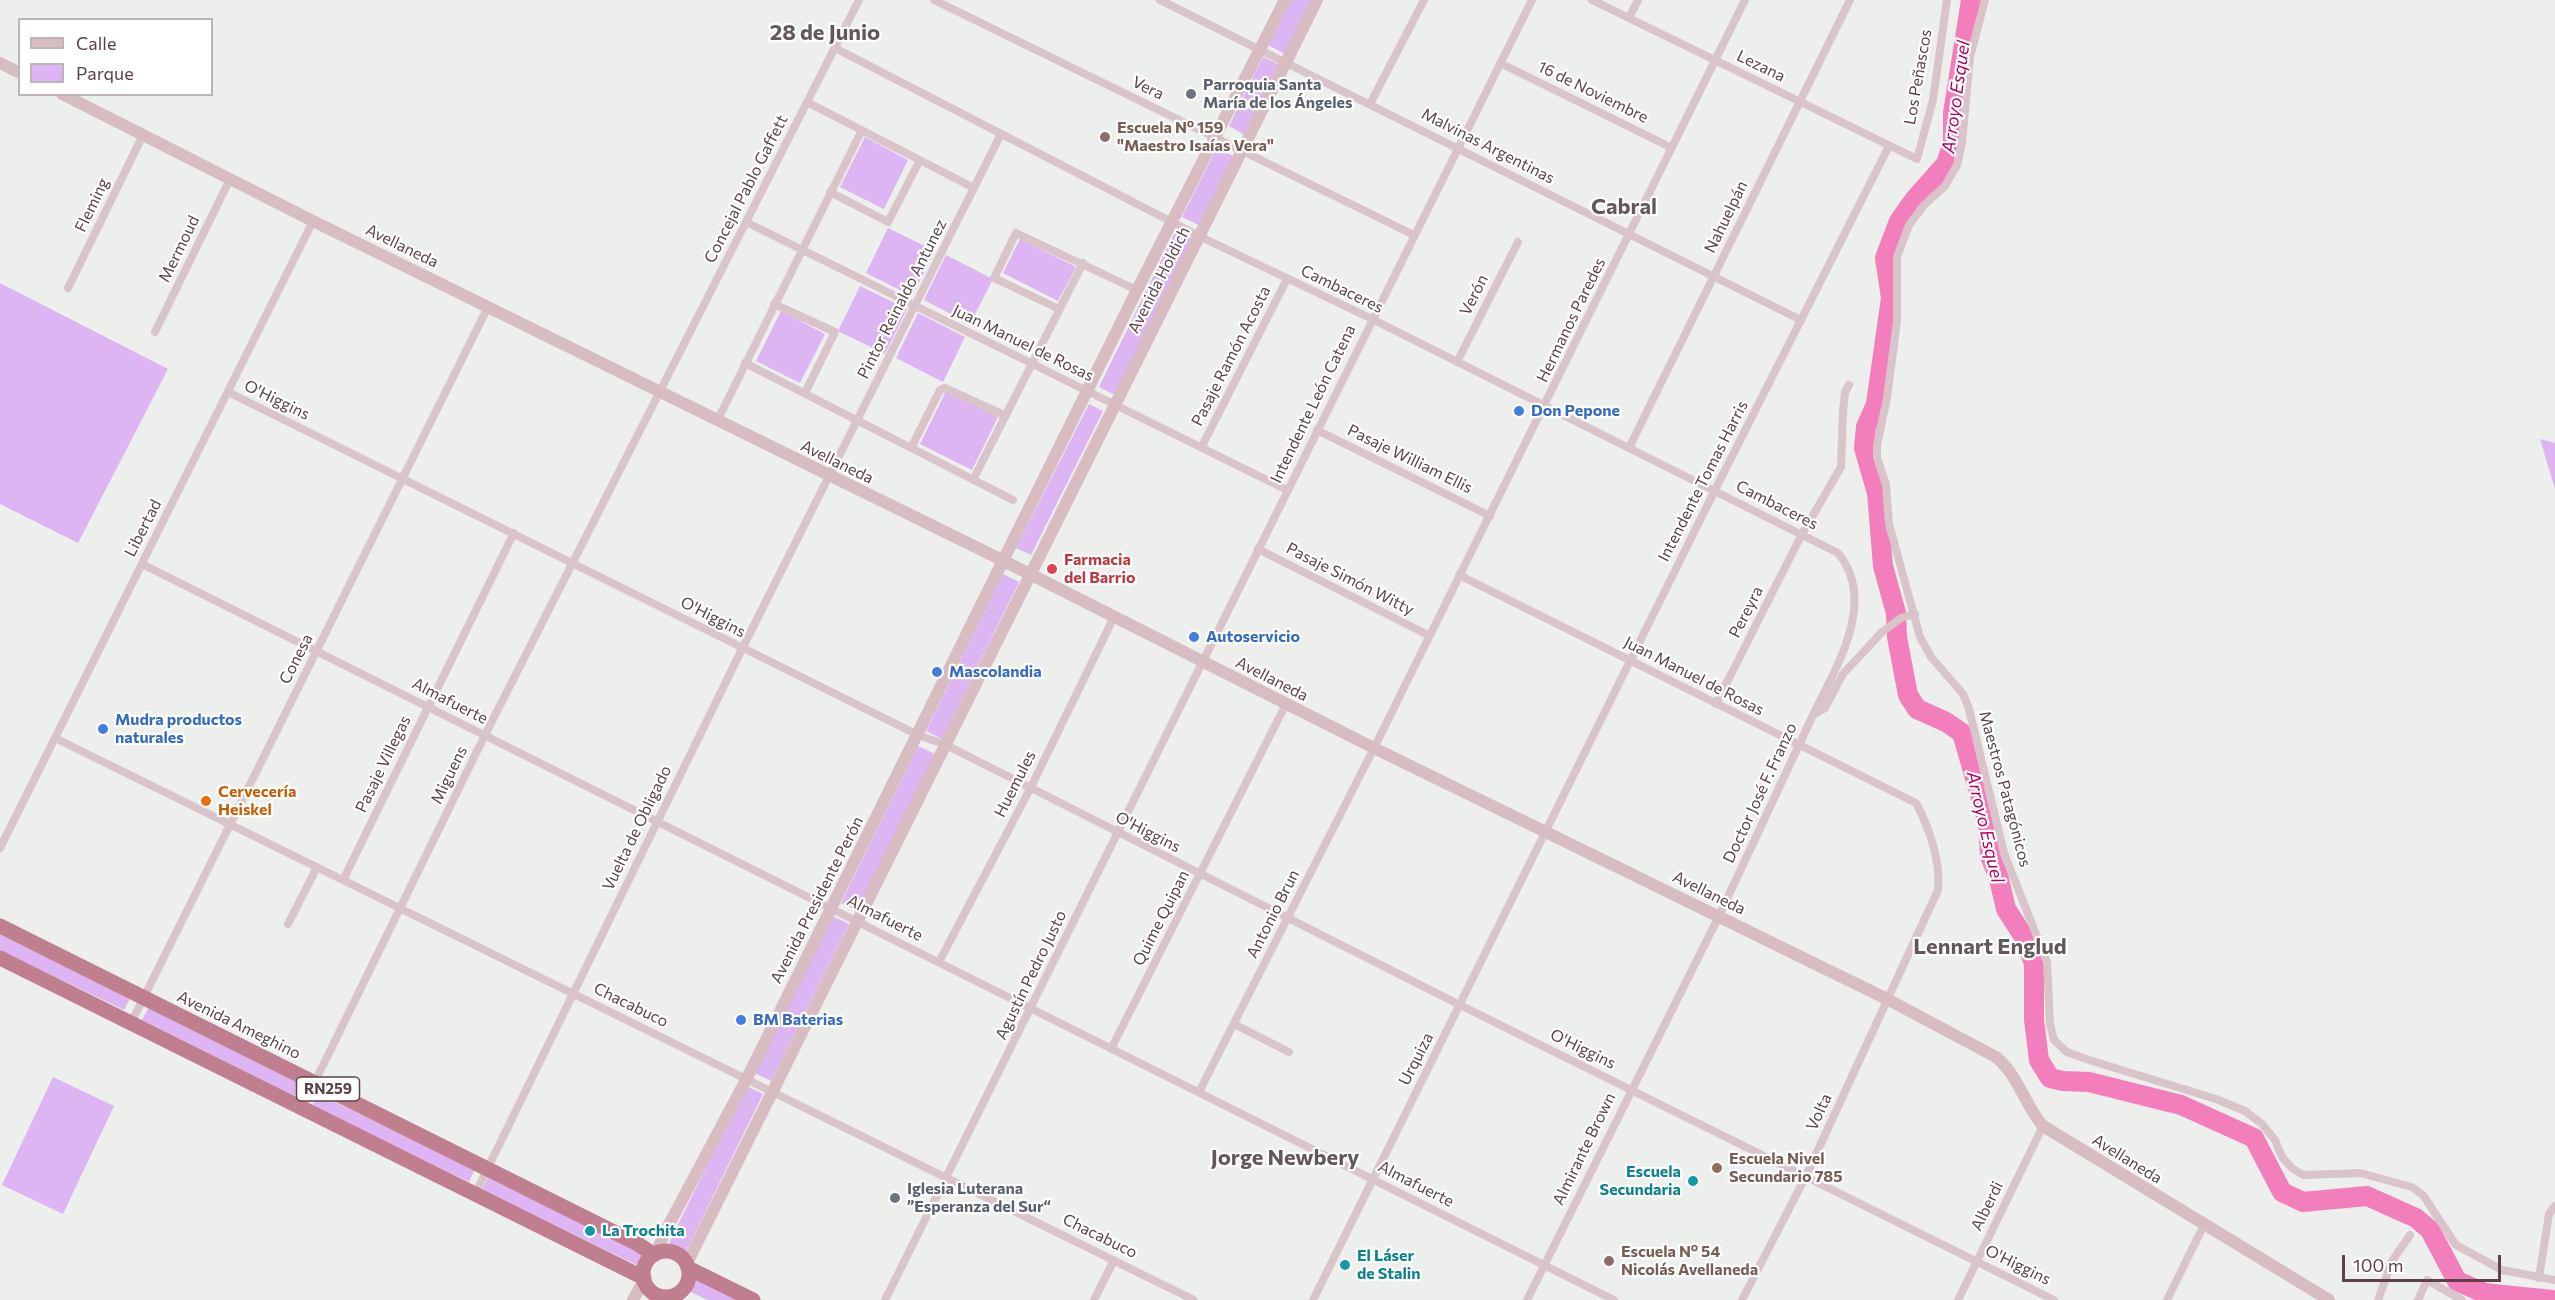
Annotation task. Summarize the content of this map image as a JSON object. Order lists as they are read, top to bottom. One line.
{"streets":{"highway":["Avenida Ameghino","RN259"],"street":["Lezana","Los Peñascos","Vera","16 de Noviembre","Malvinas Argentinas","Concejal Pablo Gaffett","Fleming","Nahuelpán","Avellaneda","Mermoud","Avenida Holdich","Cambaceres","Verón","Pintor Reinaldo Antunez","Hermanos Paredes","Juan Manuel de Rosas","Pasaje Ramón Acosta","O'Higgins","Intendente León Catena","Pasaje William Ellis","Intendente Tomas Harris","Libertad","Pasaje Simón Witty","Pereyra","Conesa","Almafuerte","Pasaje Villegas","Miguens","Huemules","Maestros Patagónicos","Doctor José F. Franzo","Vuelta de Obligado","Avenida Presidente Perón","Antonio Brun","Quime Quipan","Agustín Pedro Justo","Chacabuco","Urquiza","Volta","Almirante Brown","Alberdi"]},"crossings":[["Lezana","Los Peñascos"],["Lezana","Nahuelpán"],["Lezana","Hermanos Paredes"],["Lezana","Intendente Tomas Harris"],["Vera","Avenida Holdich"],["Vera","Intendente León Catena"],["16 de Noviembre","Hermanos Paredes"],["16 de Noviembre","Intendente León Catena"],["Malvinas Argentinas","Nahuelpán"],["Malvinas Argentinas","Avenida Holdich"],["Malvinas Argentinas","Hermanos Paredes"],["Malvinas Argentinas","Intendente León Catena"],["Malvinas Argentinas","Intendente Tomas Harris"],["Concejal Pablo Gaffett","Avellaneda"],["Concejal Pablo Gaffett","Cambaceres"],["Concejal Pablo Gaffett","Juan Manuel de Rosas"],["Concejal Pablo Gaffett","Miguens"],["Fleming","Avellaneda"],["Nahuelpán","Cambaceres"],["Avellaneda","Mermoud"],["Avellaneda","Avenida Holdich"],["Avellaneda","Pintor Reinaldo Antunez"],["Avellaneda","Hermanos Paredes"],["Avellaneda","Intendente León Catena"],["Avellaneda","Intendente Tomas Harris"],["Avellaneda","Libertad"],["Avellaneda","Conesa"],["Avellaneda","Miguens"],["Avellaneda","Huemules"],["Avellaneda","Doctor José F. Franzo"],["Avellaneda","Vuelta de Obligado"],["Avellaneda","Avenida Presidente Perón"],["Avellaneda","Antonio Brun"],["Avellaneda","Quime Quipan"],["Avellaneda","Agustín Pedro Justo"],["Avellaneda","Urquiza"],["Avellaneda","Volta"],["Avellaneda","Almirante Brown"],["Avellaneda","Alberdi"],["Avenida Holdich","Cambaceres"],["Avenida Holdich","Juan Manuel de Rosas"],["Avenida Holdich","Avenida Presidente Perón"],["Cambaceres","Verón"],["Cambaceres","Pintor Reinaldo Antunez"],["Cambaceres","Hermanos Paredes"],["Cambaceres","Pasaje Ramón Acosta"],["Cambaceres","Intendente León Catena"],["Cambaceres","Intendente Tomas Harris"],["Cambaceres","Pereyra"],["Cambaceres","Doctor José F. Franzo"],["Pintor Reinaldo Antunez","Juan Manuel de Rosas"],["Pintor Reinaldo Antunez","Vuelta de Obligado"],["Hermanos Paredes","Juan Manuel de Rosas"],["Hermanos Paredes","Pasaje William Ellis"],["Hermanos Paredes","Pasaje Simón Witty"],["Hermanos Paredes","Antonio Brun"],["Juan Manuel de Rosas","Pasaje Ramón Acosta"],["Juan Manuel de Rosas","Intendente León Catena"],["Juan Manuel de Rosas","Intendente Tomas Harris"],["Juan Manuel de Rosas","Pereyra"],["Juan Manuel de Rosas","Doctor José F. Franzo"],["Juan Manuel de Rosas","Volta"],["O'Higgins","Libertad"],["O'Higgins","Conesa"],["O'Higgins","Pasaje Villegas"],["O'Higgins","Miguens"],["O'Higgins","Huemules"],["O'Higgins","Vuelta de Obligado"],["O'Higgins","Avenida Presidente Perón"],["O'Higgins","Antonio Brun"],["O'Higgins","Quime Quipan"],["O'Higgins","Agustín Pedro Justo"],["O'Higgins","Urquiza"],["O'Higgins","Volta"],["O'Higgins","Almirante Brown"],["O'Higgins","Alberdi"],["Intendente León Catena","Pasaje William Ellis"],["Intendente León Catena","Pasaje Simón Witty"],["Intendente León Catena","Agustín Pedro Justo"],["Intendente Tomas Harris","Urquiza"],["Libertad","Almafuerte"],["Libertad","Chacabuco"],["Conesa","Almafuerte"],["Conesa","Chacabuco"],["Conesa","Avenida Ameghino"],["Conesa","RN259"],["Almafuerte","Pasaje Villegas"],["Almafuerte","Miguens"],["Almafuerte","Huemules"],["Almafuerte","Vuelta de Obligado"],["Almafuerte","Avenida Presidente Perón"],["Almafuerte","Antonio Brun"],["Almafuerte","Quime Quipan"],["Almafuerte","Agustín Pedro Justo"],["Almafuerte","Urquiza"],["Almafuerte","Almirante Brown"],["Pasaje Villegas","Chacabuco"],["Miguens","Chacabuco"],["Miguens","Avenida Ameghino"],["Miguens","RN259"],["Maestros Patagónicos","Doctor José F. Franzo"],["Doctor José F. Franzo","Almirante Brown"],["Vuelta de Obligado","Chacabuco"],["Vuelta de Obligado","Avenida Ameghino"],["Vuelta de Obligado","RN259"],["Avenida Presidente Perón","Chacabuco"],["Avenida Presidente Perón","Avenida Ameghino"],["Avenida Presidente Perón","RN259"],["Agustín Pedro Justo","Chacabuco"],["Avenida Ameghino","RN259"]],"districts":["28 de Junio","Cabral","Lennart Englud","Jorge Newbery"],"water":["Arroyo Esquel"],"places":["Parroquia Santa María de los Ángeles","Escuela Nº 159 \"Maestro Isaías Vera\"","Don Pepone","Farmacia del Barrio","Autoservicio","Mascolandia","Mudra productos naturales","Cervecería Heiskel","BM Baterias","Escuela Nivel Secundario 785","Escuela Secundaria","Iglesia Luterana ”Esperanza del Sur“","La Trochita","Escuela Nº 54 Nicolás Avellaneda","El Láser de Stalin"],"legend":["Calle","Parque"],"scale_bar":"100 m"}
